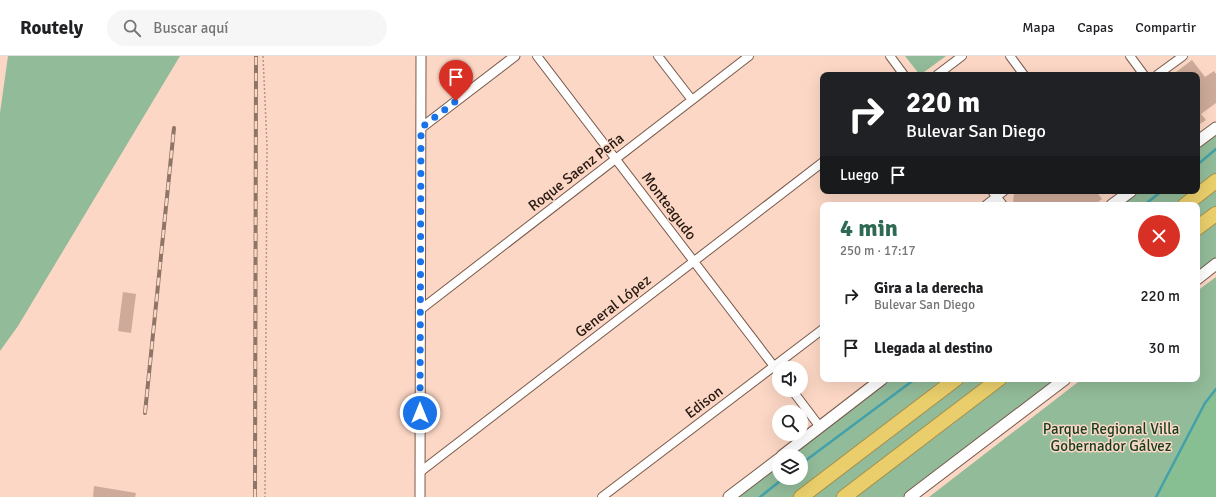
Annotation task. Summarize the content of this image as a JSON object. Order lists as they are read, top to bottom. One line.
{"streets":{"street":["Roque Saenz Peña","Monteagudo","General López","Edison"]},"crossings":[["Roque Saenz Peña","Monteagudo"],["Monteagudo","General López"]],"parks":["Parque Regional Villa Gobernador Gálvez"],"page":{"header":"Routely","search":"Buscar aquí","nav":["Mapa","Capas","Compartir"],"turn":["220 m","Bulevar San Diego"],"then":"Luego","heading":["4 min","250 m · 17:17"],"list":[{"name":"Gira a la derecha","note":"Bulevar San Diego","value":"220 m"},{"name":"Llegada al destino","value":"30 m"}]}}
